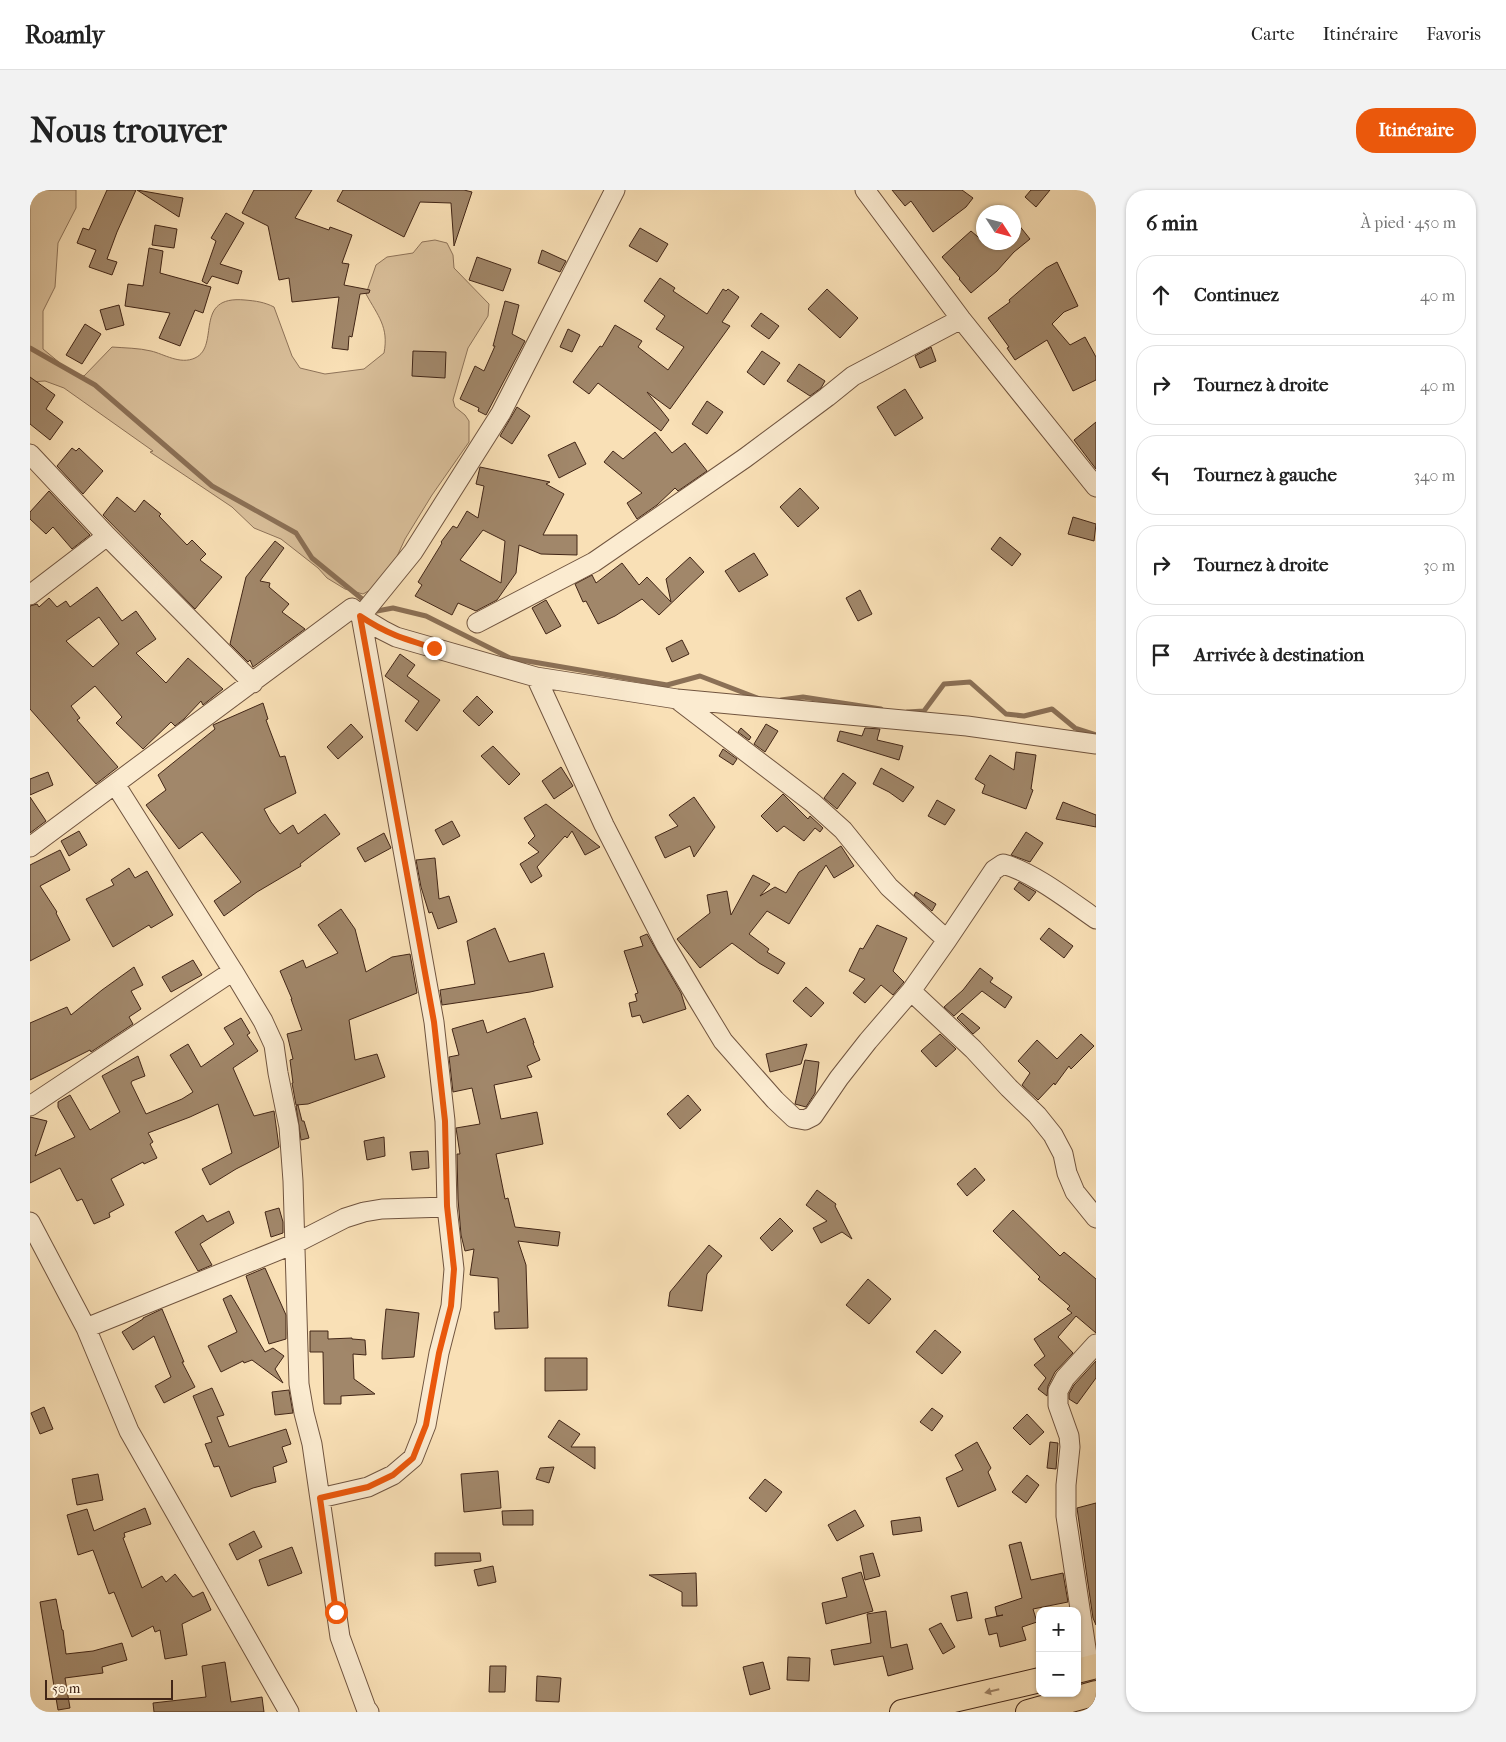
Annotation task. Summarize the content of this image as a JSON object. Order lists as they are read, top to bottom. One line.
{"scale_bar":"50 m","north":"bottom right","page":{"header":"Roamly","nav":["Carte","Itinéraire","Favoris"],"buttons":"Itinéraire","title":"Nous trouver","heading":["6 min","À pied · 450 m"],"list":[["Continuez","40 m"],["Tournez à droite","40 m"],["Tournez à gauche","340 m"],["Tournez à droite","30 m"],"Arrivée à destination"],"map_buttons":["+","−"],"scale":"50 m"}}
